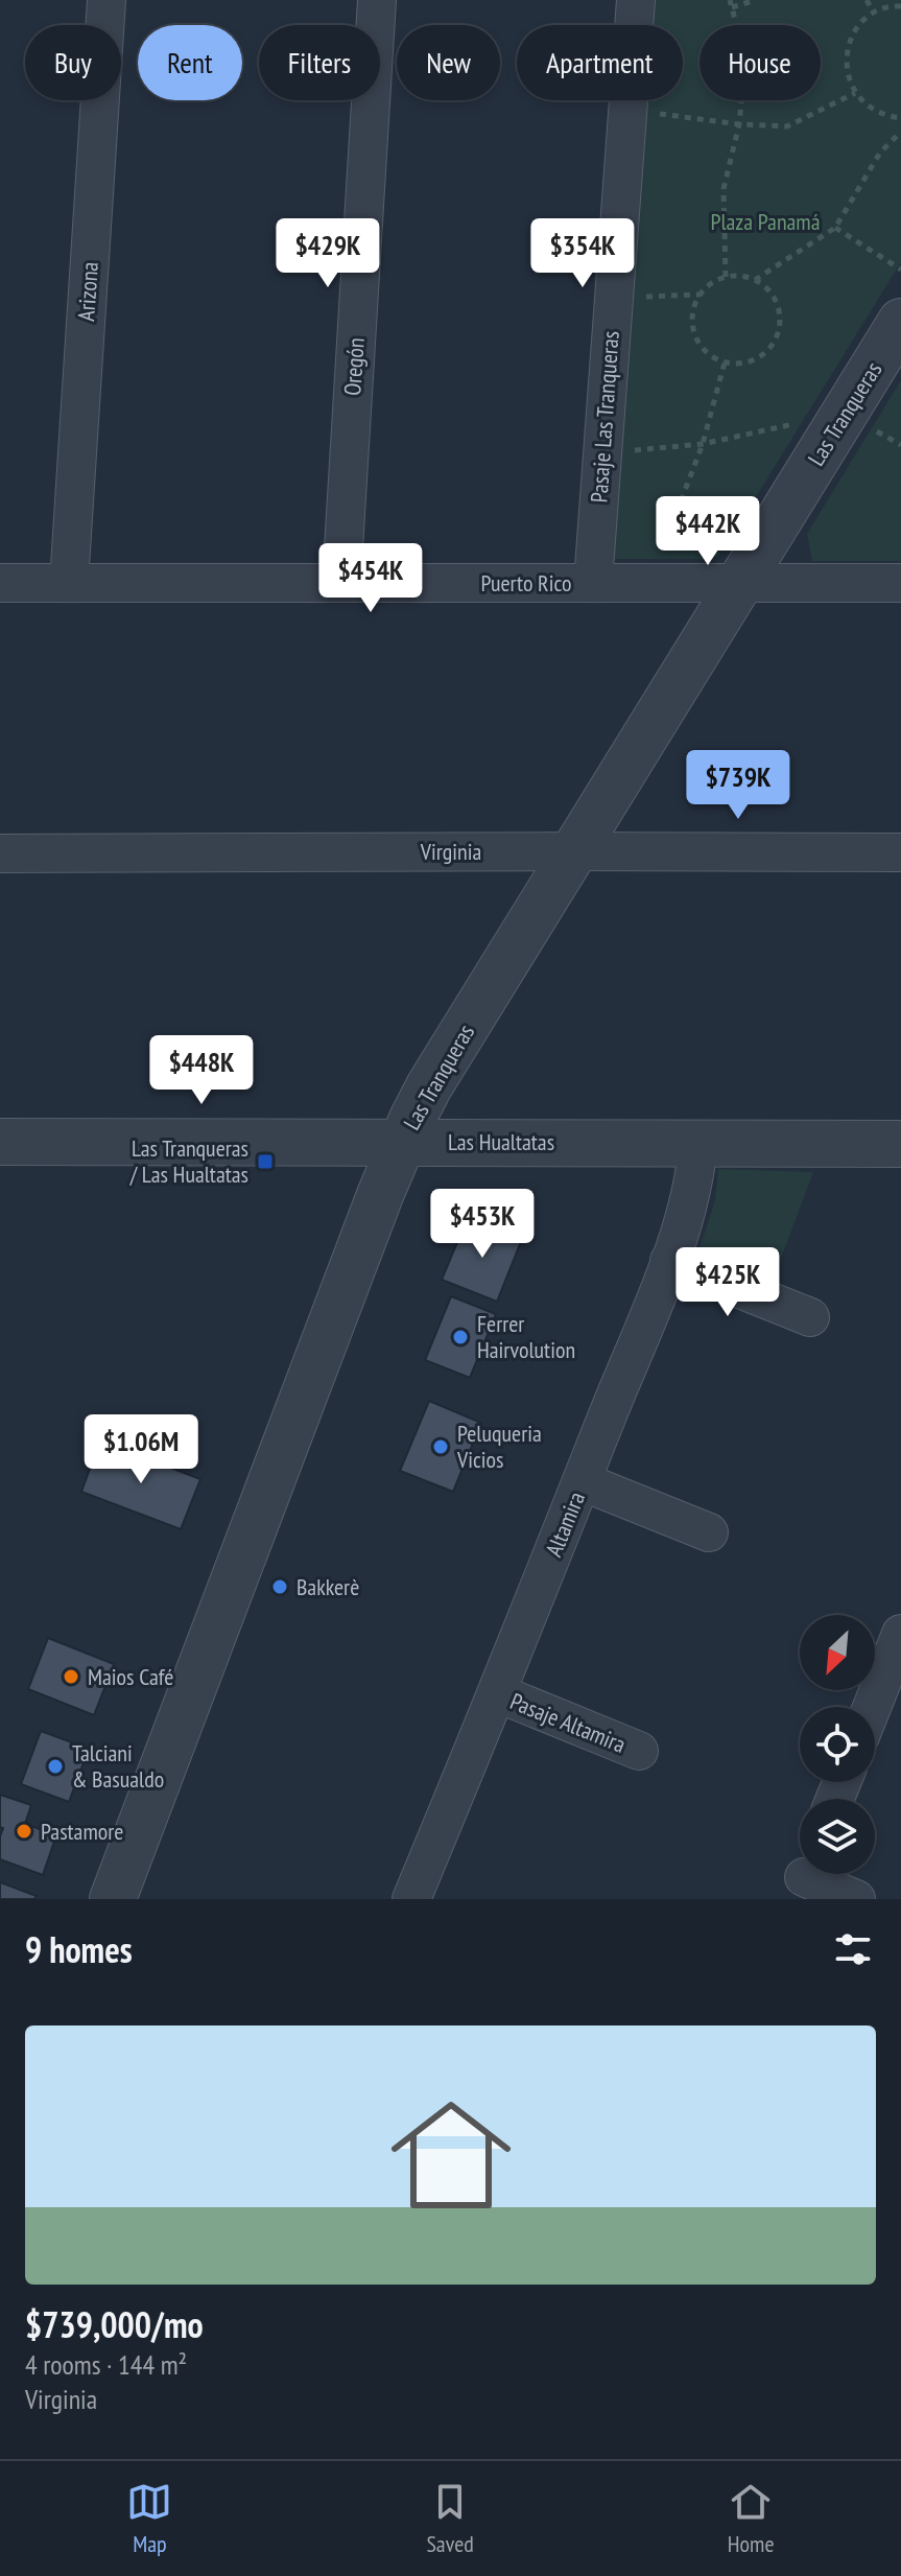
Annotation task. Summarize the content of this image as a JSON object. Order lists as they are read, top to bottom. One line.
{"streets":{"street":["Arizona","Oregón","Las Tranqueras","Pasaje Las Tranqueras","Puerto Rico","Virginia","Las Hualtatas","Altamira","Pasaje Altamira"]},"crossings":[["Arizona","Puerto Rico"],["Oregón","Puerto Rico"],["Las Tranqueras","Puerto Rico"],["Las Tranqueras","Virginia"],["Las Tranqueras","Las Hualtatas"],["Pasaje Las Tranqueras","Puerto Rico"],["Las Hualtatas","Altamira"],["Altamira","Pasaje Altamira"]],"parks":["Plaza Panamá"],"places":{"transit":["Las Tranqueras / Las Hualtatas"],"other":["Ferrer Hairvolution","Peluqueria Vicios","Bakkerè","Maios Café","Talciani & Basualdo","Pastamore"]},"north":"bottom left","page":{"chip":["Buy","Rent","Filters","New","Apartment","House"],"price":["$429K","$354K","$442K","$454K","$739K","$448K","$453K","$425K","$1.06M"],"heading":"9 homes","list":[{"name":"$739,000/mo","note":"4 rooms · 144 m² · Virginia"}],"tabs":["Map","Saved","Home"]}}
